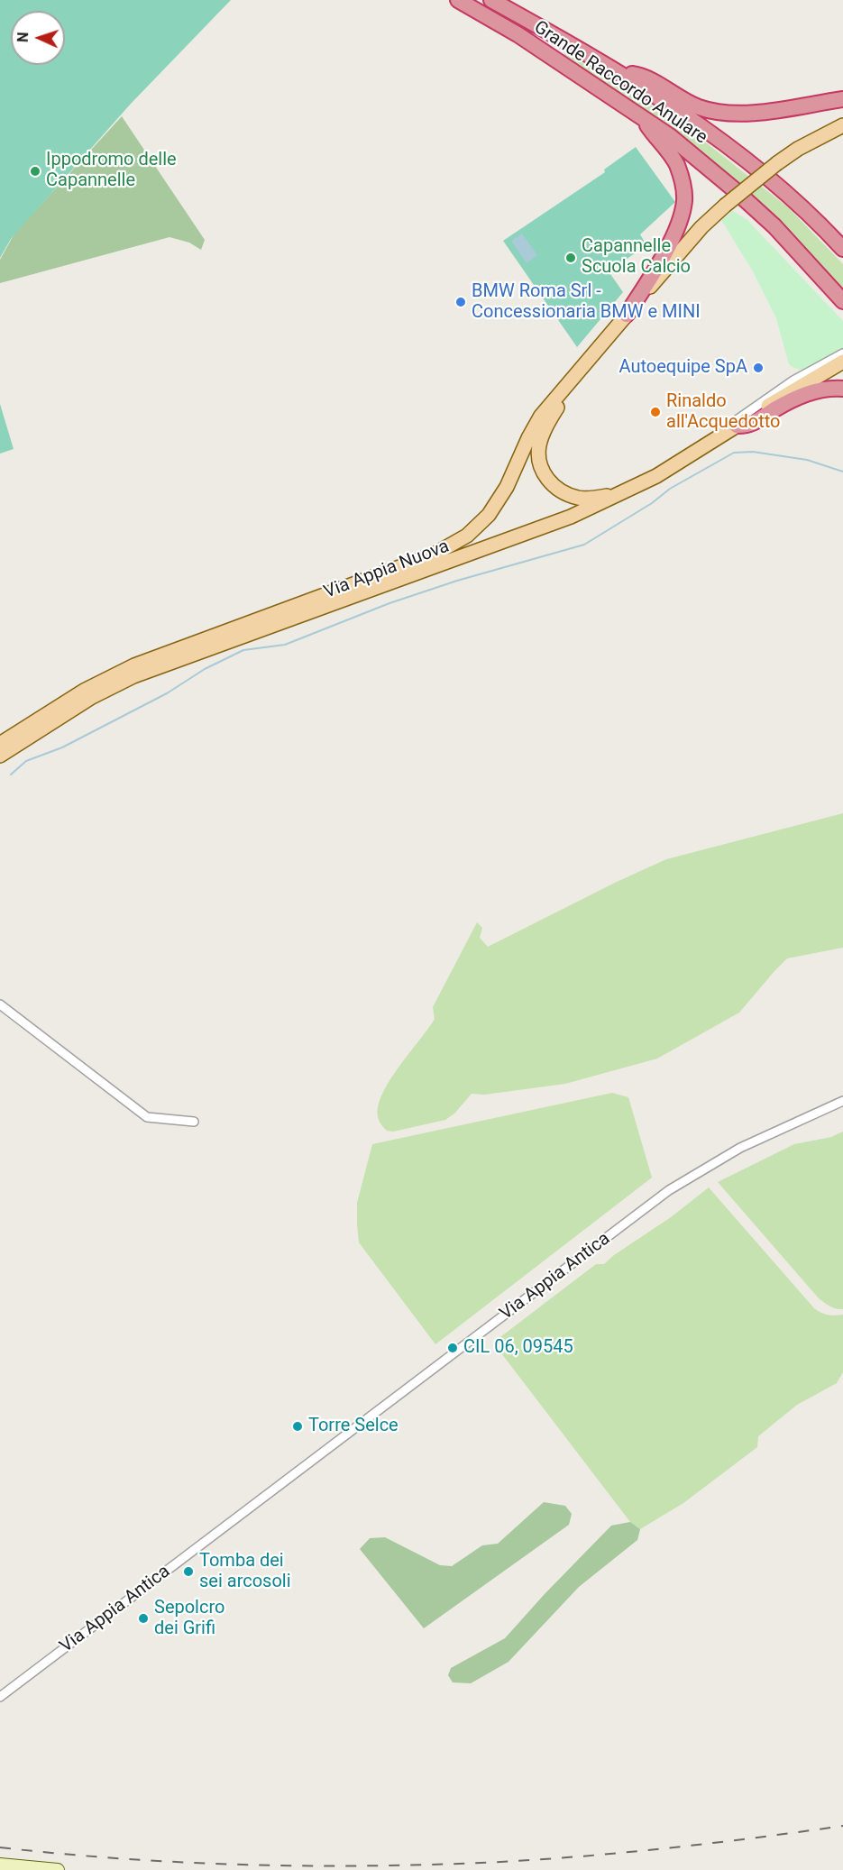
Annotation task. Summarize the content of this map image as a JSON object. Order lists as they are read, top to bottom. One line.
{"streets":{"highway":["Grande Raccordo Anulare"],"main road":["Via Appia Nuova"],"street":["Via Appia Antica"]},"places":["Ippodromo delle Capannelle","Capannelle Scuola Calcio","BMW Roma Srl - Concessionaria BMW e MINI","Autoequipe SpA","Rinaldo all'Acquedotto","CIL 06, 09545","Torre Selce","Tomba dei sei arcosoli","Sepolcro dei Grifi"],"north":"left"}
